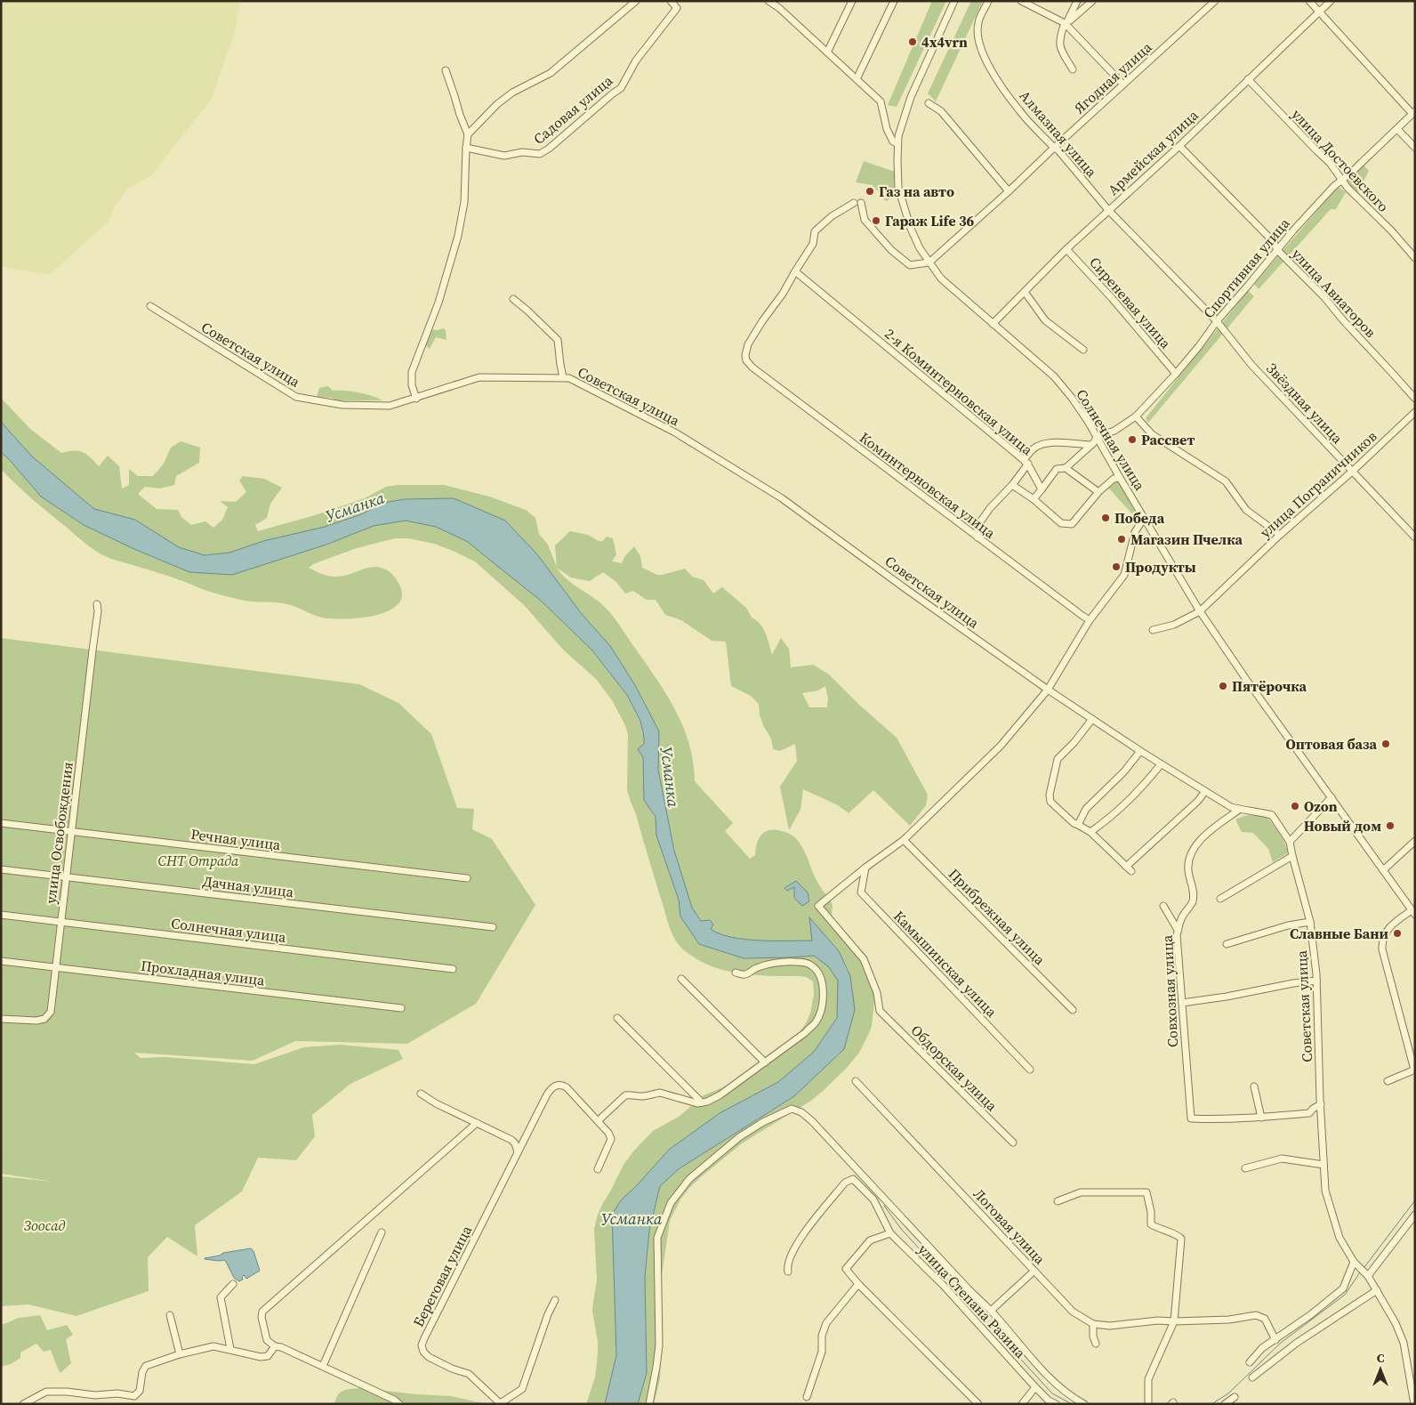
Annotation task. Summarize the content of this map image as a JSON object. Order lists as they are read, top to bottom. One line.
{"streets":{"street":["Ягодная улица","Садовая улица","Алмазная улица","Армейская улица","улица Достоевского","Спортивная улица","улица Авиаторов","Сиреневая улица","Советская улица","2-я Коминтерновская улица","Звёздная улица","Солнечная улица","улица Пограничников","Коминтерновская улица","улица Освобождения","Речная улица","Дачная улица","Прибрежная улица","Камышинская улица","Прохладная улица","Совхозная улица","Обдорская улица","Логовая улица","Береговая улица","улица Степана Разина"]},"crossings":[["Ягодная улица","Алмазная улица"],["Ягодная улица","Солнечная улица"],["Алмазная улица","Армейская улица"],["Алмазная улица","Спортивная улица"],["Алмазная улица","Звёздная улица"],["Армейская улица","улица Достоевского"],["Армейская улица","улица Авиаторов"],["Армейская улица","Сиреневая улица"],["Армейская улица","Солнечная улица"],["улица Достоевского","Спортивная улица"],["Спортивная улица","улица Авиаторов"],["Спортивная улица","Сиреневая улица"],["Спортивная улица","Звёздная улица"],["Спортивная улица","Солнечная улица"],["Советская улица","Совхозная улица"],["2-я Коминтерновская улица","Коминтерновская улица"],["Звёздная улица","улица Пограничников"],["Солнечная улица","улица Пограничников"],["Солнечная улица","улица Освобождения"],["улица Освобождения","Речная улица"],["улица Освобождения","Дачная улица"],["улица Освобождения","Прохладная улица"],["Камышинская улица","Обдорская улица"]],"water":["Усманка"],"parks":["СНТ Отрада","Зоосад"],"places":["4x4vrn","Газ на авто","Гараж Life 36","Рассвет","Победа","Магазин Пчелка","Продукты","Пятёрочка","Оптовая база","Ozon","Новый дом","Славные Бани"],"north":"top"}
